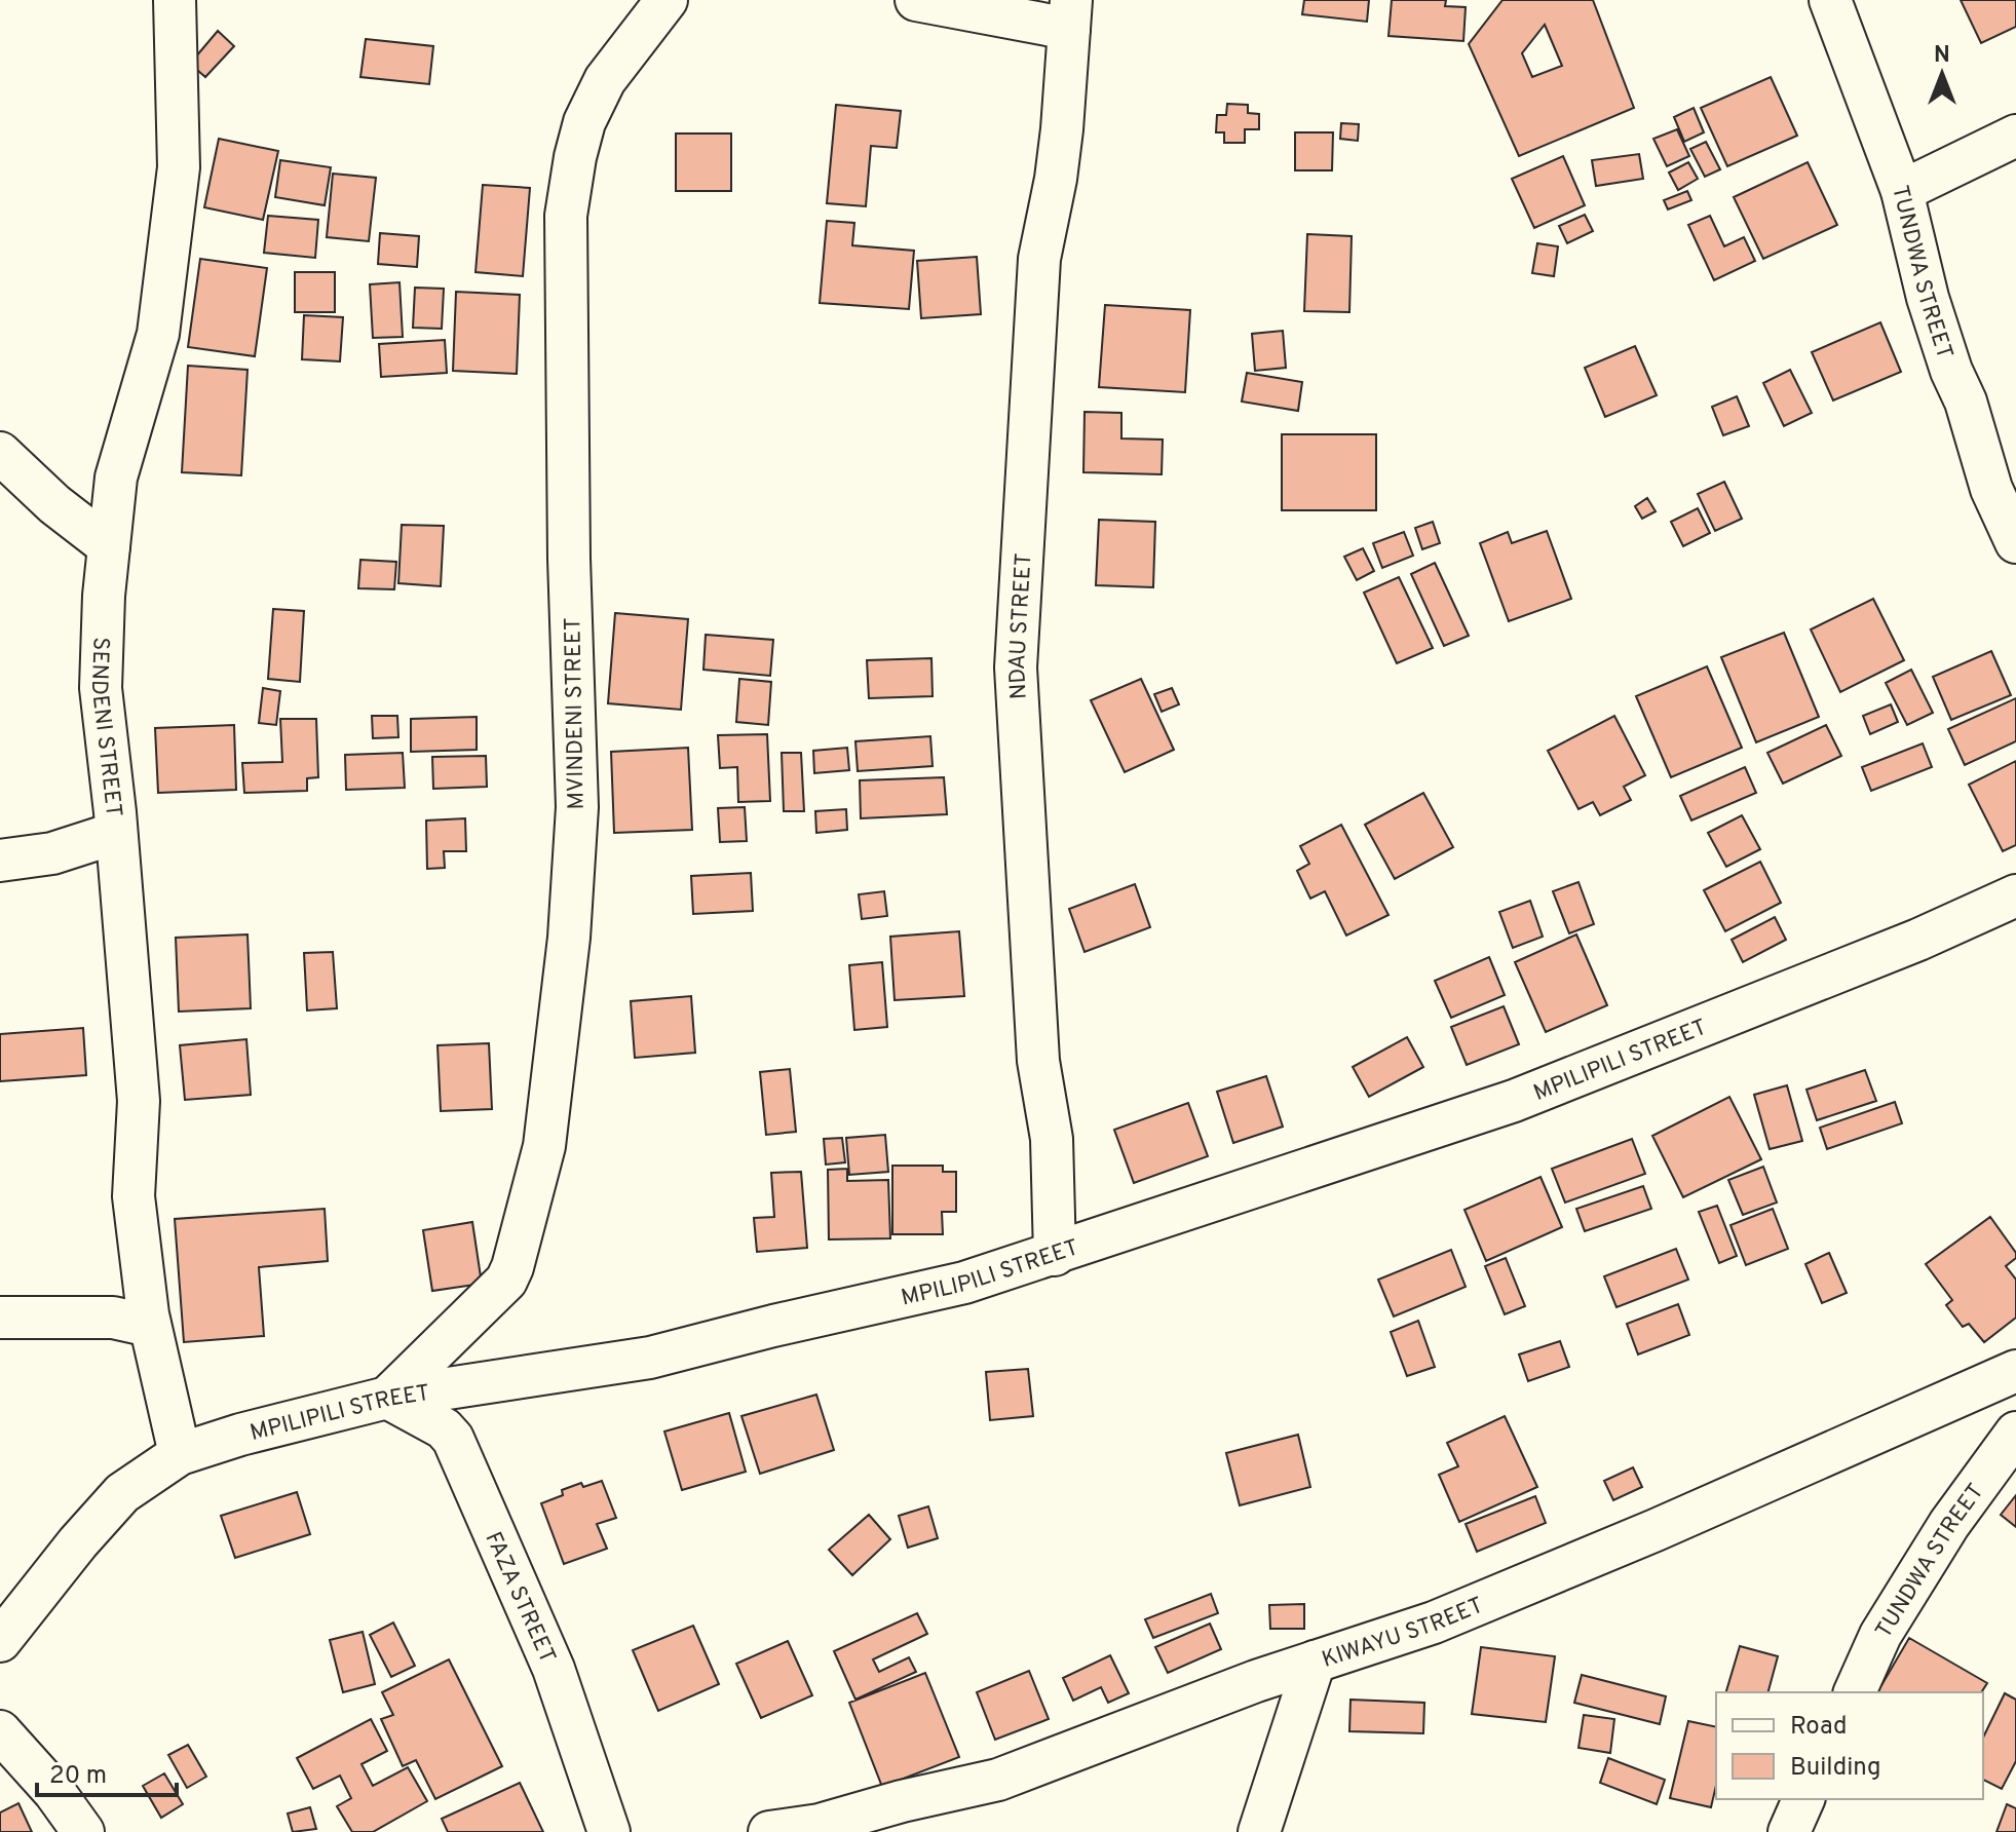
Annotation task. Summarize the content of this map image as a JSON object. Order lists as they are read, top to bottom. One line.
{"streets":{"street":["TUNDWA STREET","NDAU STREET","MVINDENI STREET","SENDENI STREET","MPILIPILI STREET","FAZA STREET","KIWAYU STREET"]},"crossings":[["NDAU STREET","MPILIPILI STREET"],["MVINDENI STREET","MPILIPILI STREET"],["MVINDENI STREET","FAZA STREET"],["SENDENI STREET","MPILIPILI STREET"],["MPILIPILI STREET","FAZA STREET"]],"legend":["Road","Building"],"scale_bar":"20 m","north":"top"}
